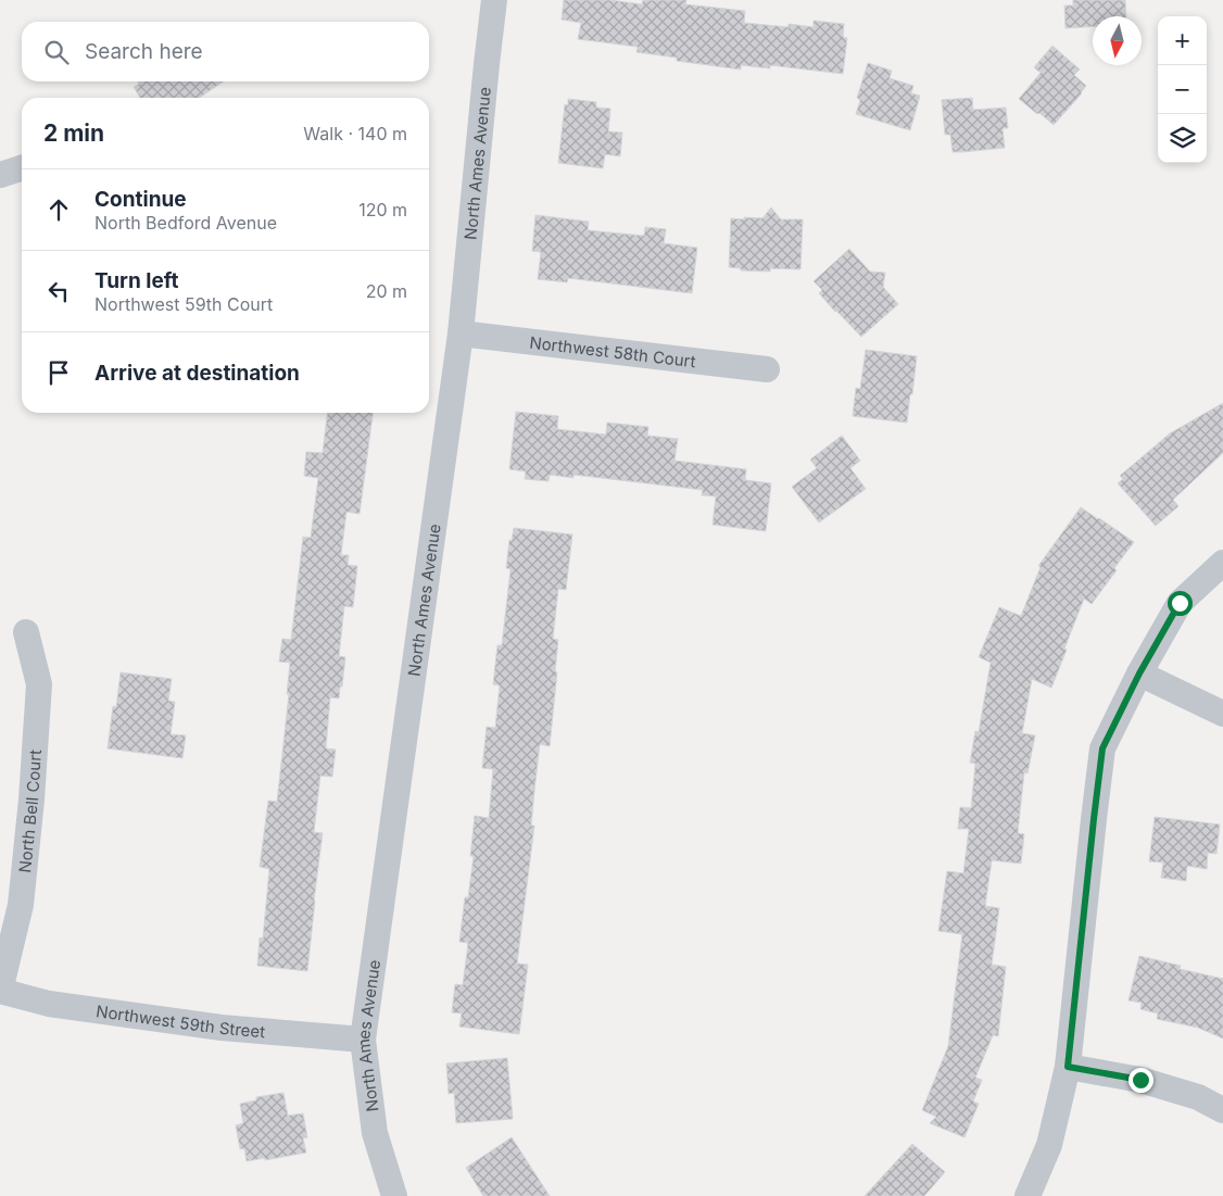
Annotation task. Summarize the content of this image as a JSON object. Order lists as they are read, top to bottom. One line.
{"streets":{"street":["North Ames Avenue","Northwest 58th Court","North Bell Court","Northwest 59th Street"]},"crossings":[["North Ames Avenue","Northwest 58th Court"],["North Ames Avenue","Northwest 59th Street"],["North Bell Court","Northwest 59th Street"]],"north":"bottom","page":{"map_buttons":["+","−"],"search":"Search here","heading":["2 min","Walk · 140 m"],"list":[["Continue","North Bedford Avenue","120 m"],["Turn left","Northwest 59th Court","20 m"],"Arrive at destination"]}}
